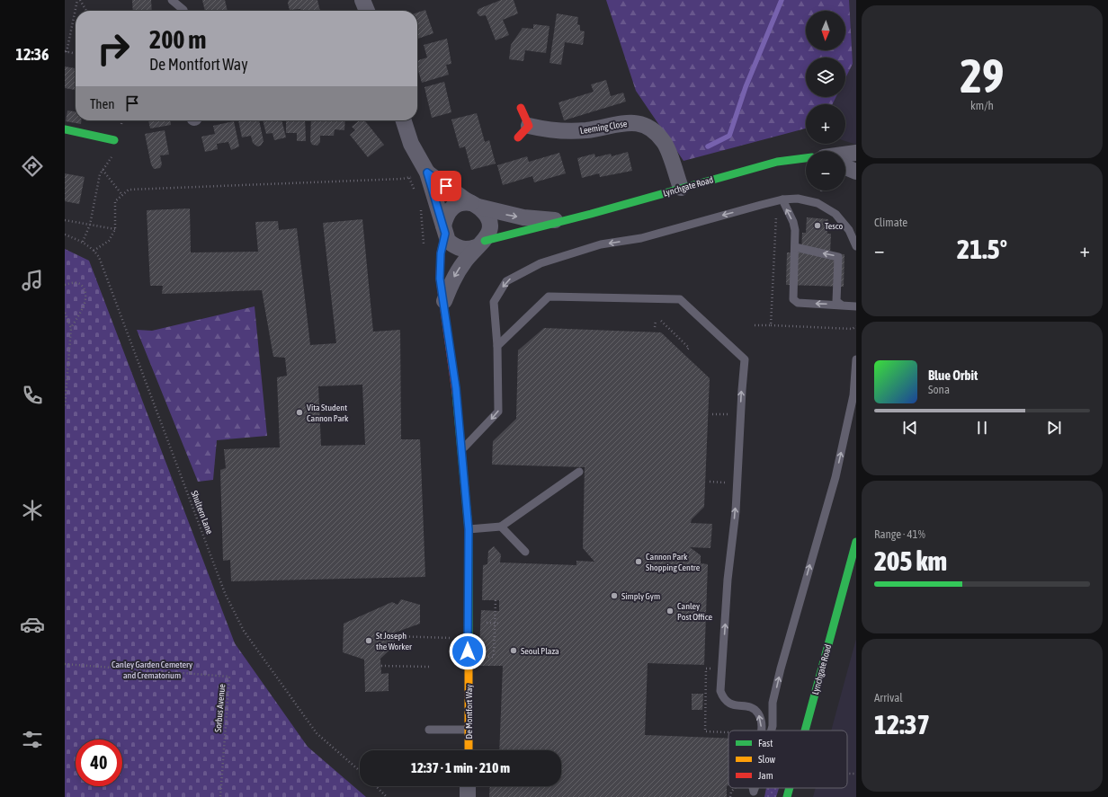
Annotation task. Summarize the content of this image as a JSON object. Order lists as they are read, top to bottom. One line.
{"streets":{"street":["Leeming Close","Lynchgate Road","De Montfort Way"],"path":["Shultern Lane","Sorbus Avenue"]},"crossings":[["Leeming Close","Lynchgate Road"],["Lynchgate Road","De Montfort Way"]],"parks":["Canley Garden Cemetery and Crematorium"],"places":["Tesco","Vita Student Cannon Park","Cannon Park Shopping Centre","Simply Gym","Canley Post Office","St Joseph the Worker","Seoul Plaza"],"legend":["Fast","Slow","Jam"],"north":"bottom","page":{"tabs":"12:36","tile":[["29","km/h"],"Climate",["Range · 41%","205 km"],["Arrival","12:37"]],"map_buttons":["+","−"],"turn":["200 m","De Montfort Way"],"then":"Then","heat":["−","21.5°","+"],"song":["Blue Orbit","Sona"],"limit":"40","trip":"12:37 · 1 min · 210 m"}}
